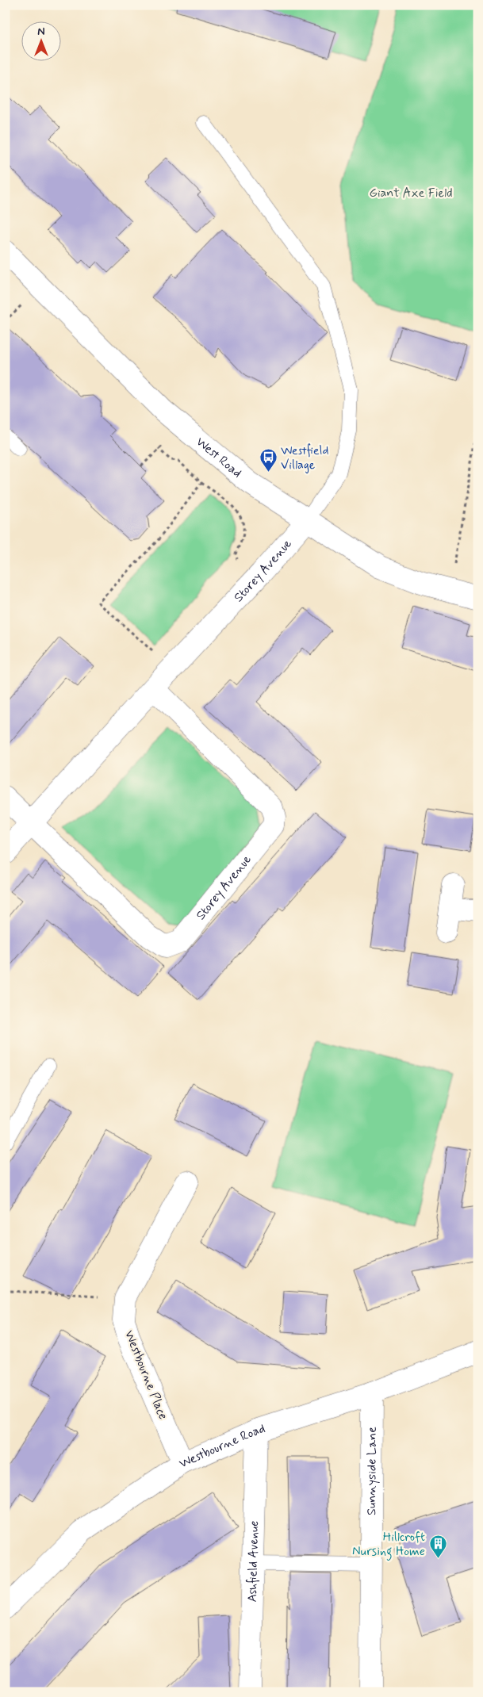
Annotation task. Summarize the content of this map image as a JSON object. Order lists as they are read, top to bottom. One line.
{"streets":{"street":["West Road","Storey Avenue","Westbourne Place","Westbourne Road","Sunnyside Lane","Ashfield Avenue"]},"crossings":[["West Road","Storey Avenue"],["Westbourne Place","Westbourne Road"],["Westbourne Road","Sunnyside Lane"],["Westbourne Road","Ashfield Avenue"]],"parks":["Giant Axe Field"],"places":{"bus stop":["Westfield Village"],"building":["Hillcroft Nursing Home"]},"north":"top"}
